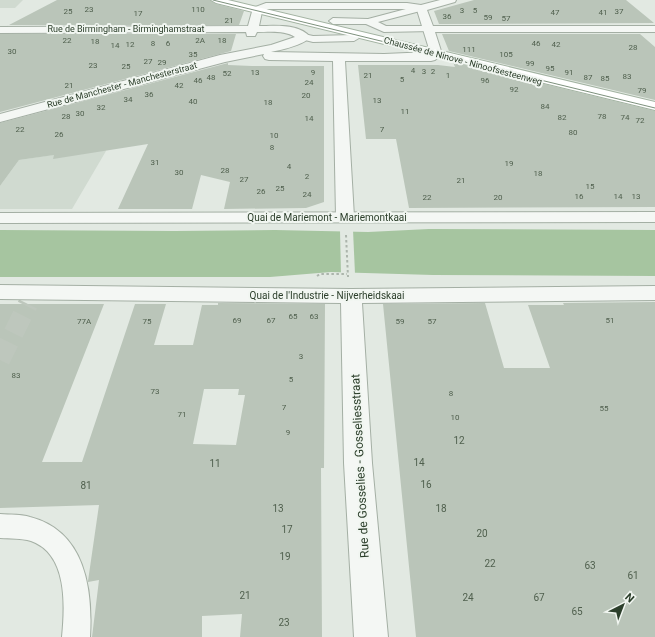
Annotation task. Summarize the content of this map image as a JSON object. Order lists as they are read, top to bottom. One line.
{"streets":{"main road":["Chaussée de Ninove - Ninoofsesteenweg"],"street":["Rue de Birmingham - Birminghamstraat","Rue de Manchester - Manchesterstraat","Quai de Mariemont - Mariemontkaai","Quai de l'Industrie - Nijverheidskaai","Rue de Gosselies - Gosseliesstraat"]},"crossings":[["Quai de l'Industrie - Nijverheidskaai","Rue de Gosselies - Gosseliesstraat"]],"house_numbers":["23","110","3","5","25","37","47","41","17","36","59","57","21","22","2A","18","18","8","6","46","12","42","14","28","111","30","35","105","27","29","99","23","25","95","4","3","2","13","9","91","52","21","1","83","48","87","85","5","46","96","24","21","42","92","79","36","20","34","13","40","18","84","32","11","30","28","78","82","74","14","72","22","7","80","26","10","8","31","19","4","28","30","18","2","27","21","15","25","26","24","16","14","13","22","20","65","63","69","67","51","77A","75","59","57","3","83","5","73","8","7","55","71","10","9","12","14","11","16","81","13","18","17","20","19","22","63","61","21","24","67","65","23"],"north":"top right"}
